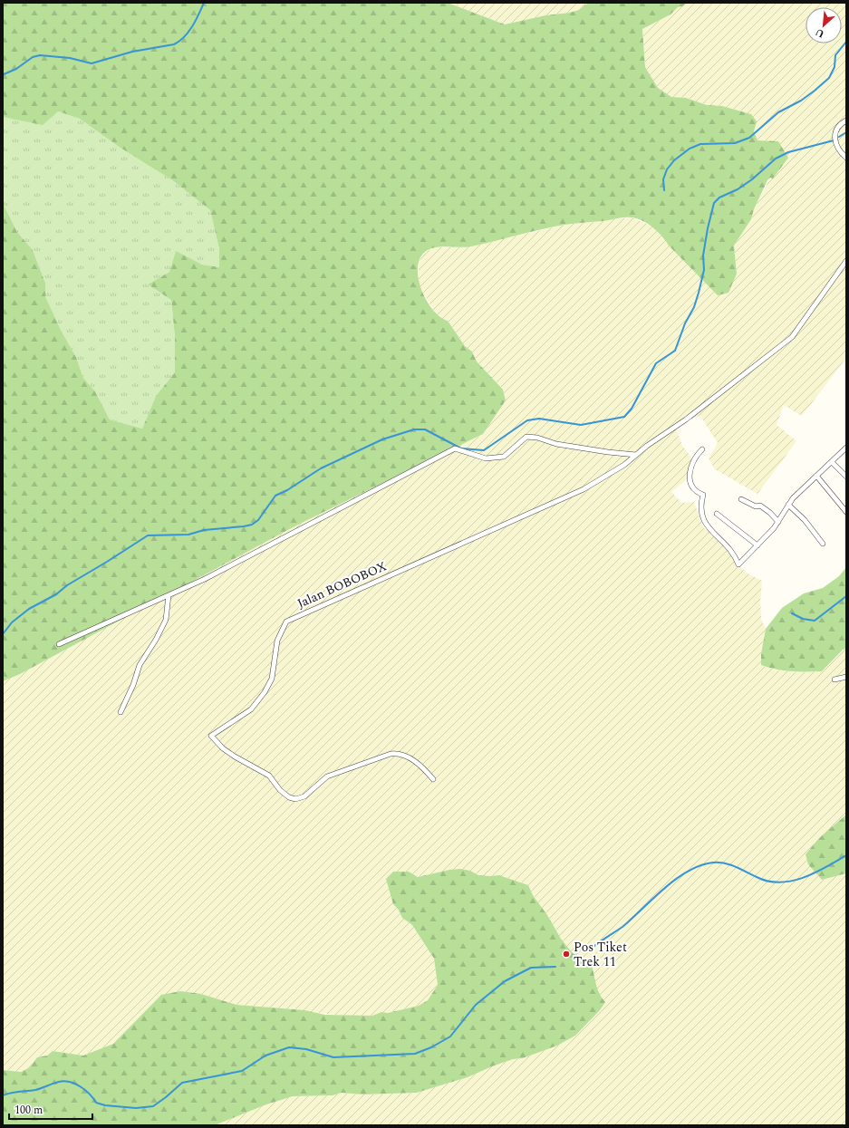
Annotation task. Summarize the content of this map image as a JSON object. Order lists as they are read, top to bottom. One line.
{"streets":{"street":["Jalan BOBOBOX"]},"places":["Pos Tiket Trek 11"],"scale_bar":"100 m","north":"bottom left"}
